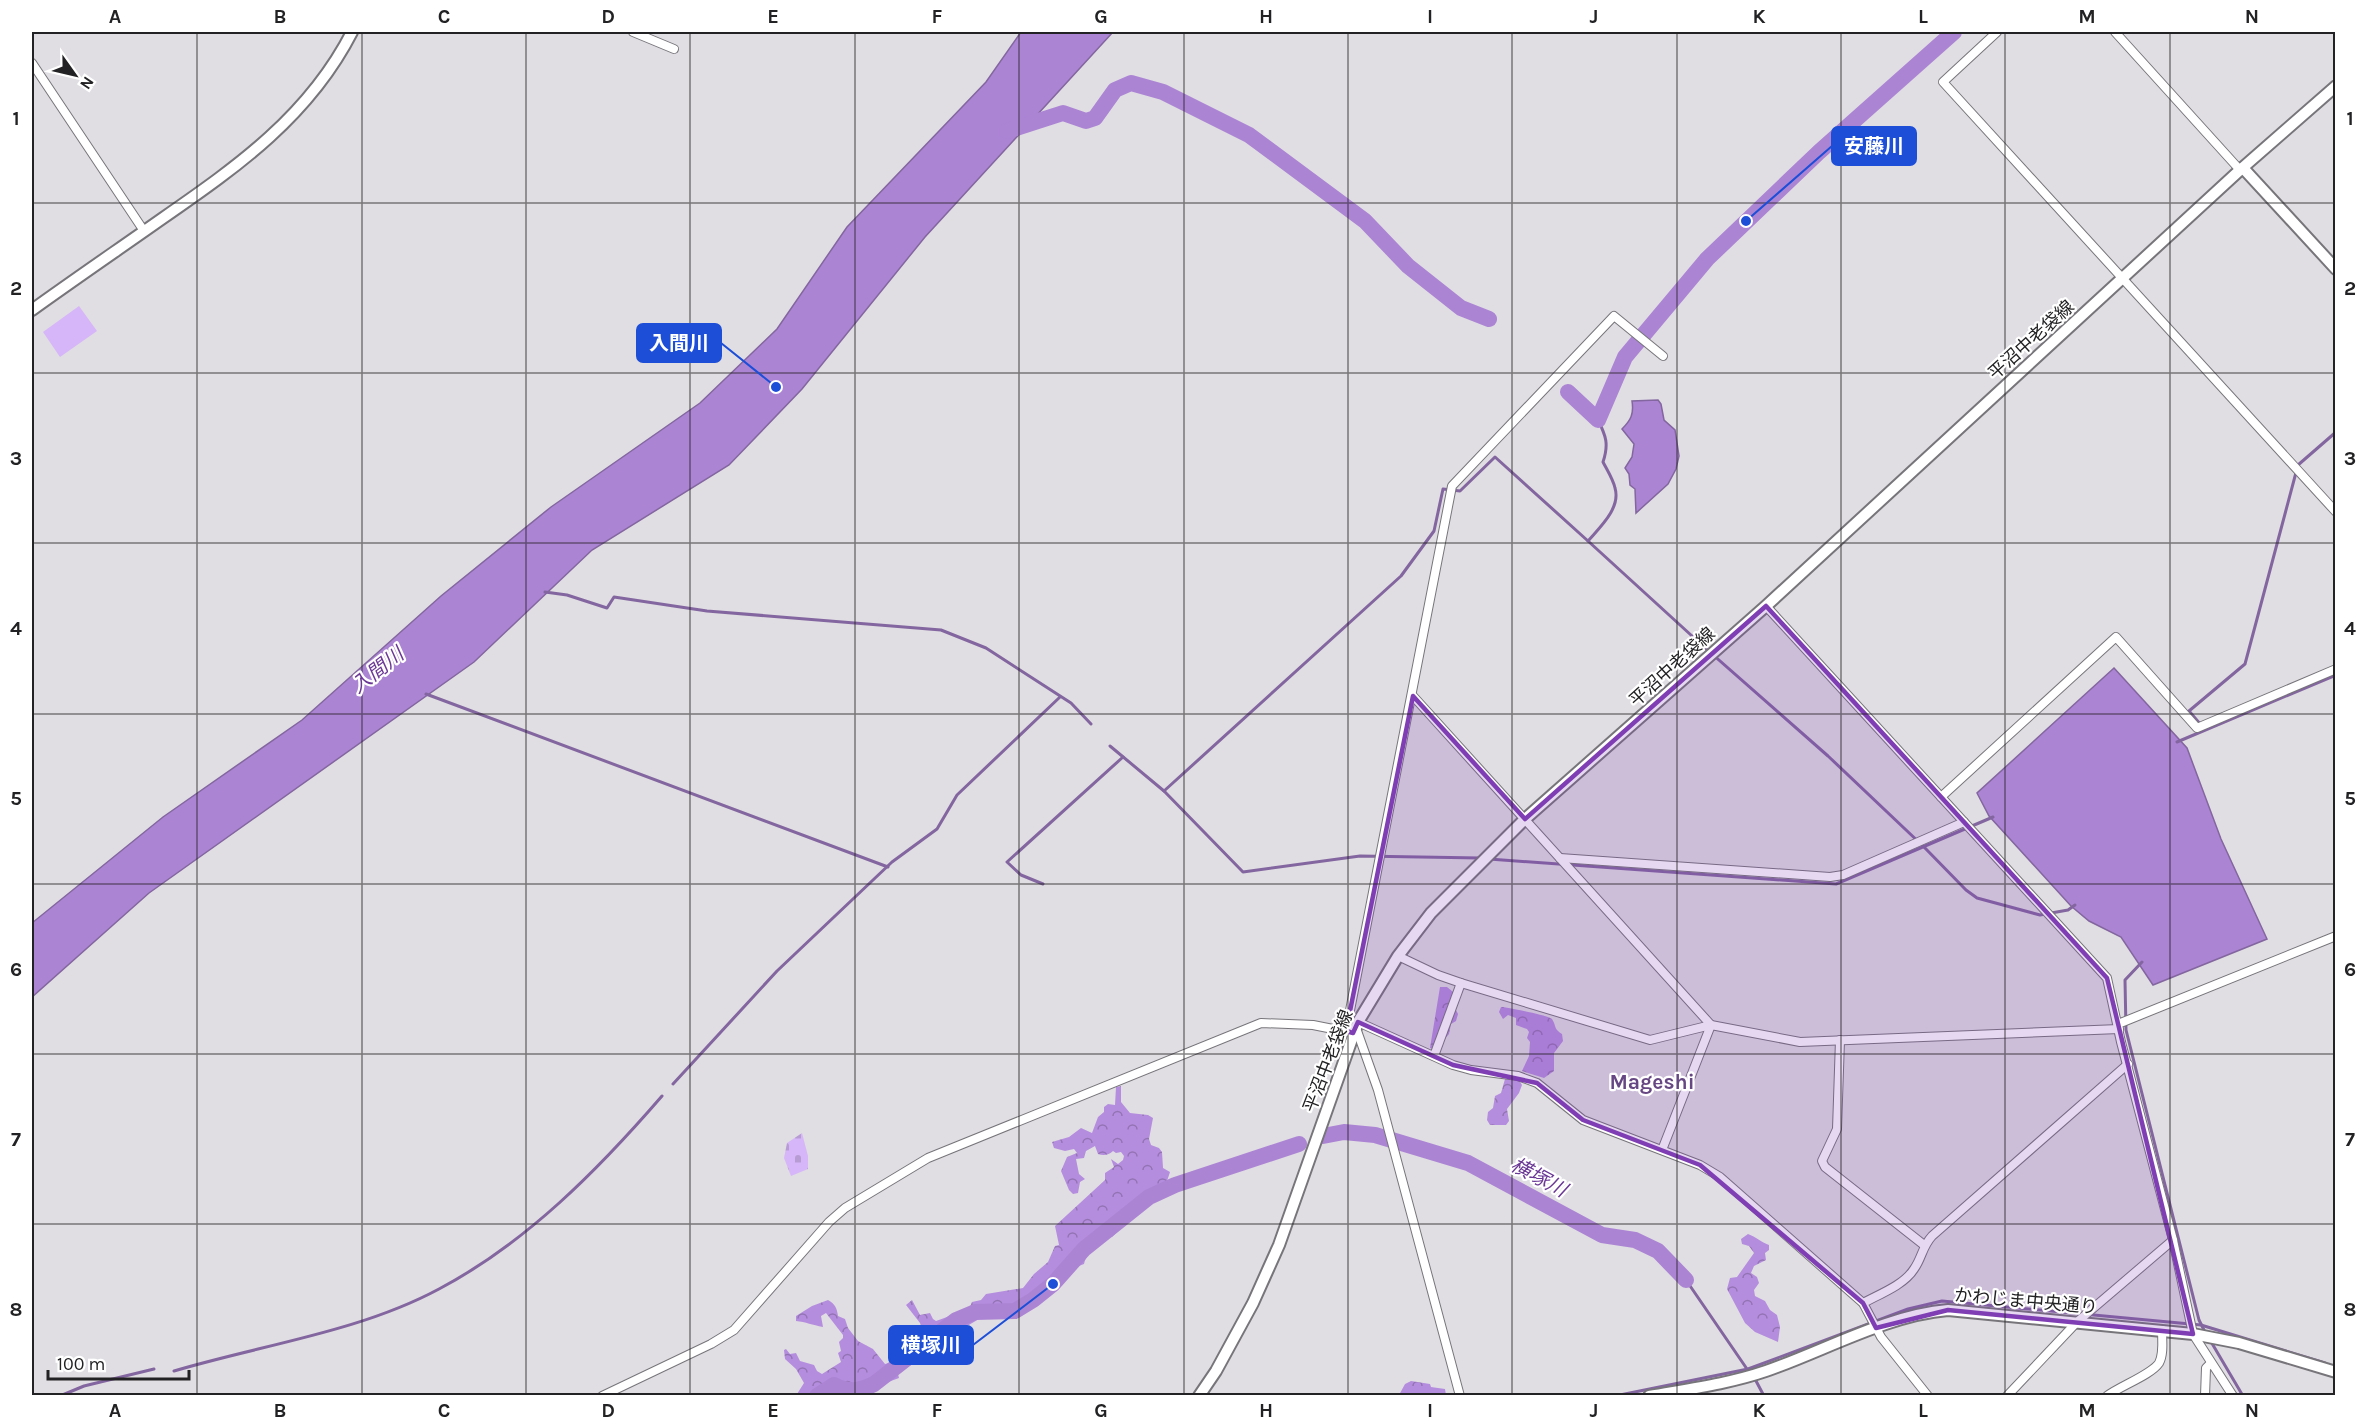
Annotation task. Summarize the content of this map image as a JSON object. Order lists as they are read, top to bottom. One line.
{"streets":{"main road":["平沼中老袋線","かわじま中央通り"]},"districts":["Mageshi"],"water":["入間川","横塚川"],"places":["安藤川","入間川","横塚川"],"scale_bar":"100 m","north":"bottom right","grid":{"columns":["A","B","C","D","E","F","G","H","I","J","K","L","M","N"],"rows":["1","2","3","4","5","6","7","8"]}}
